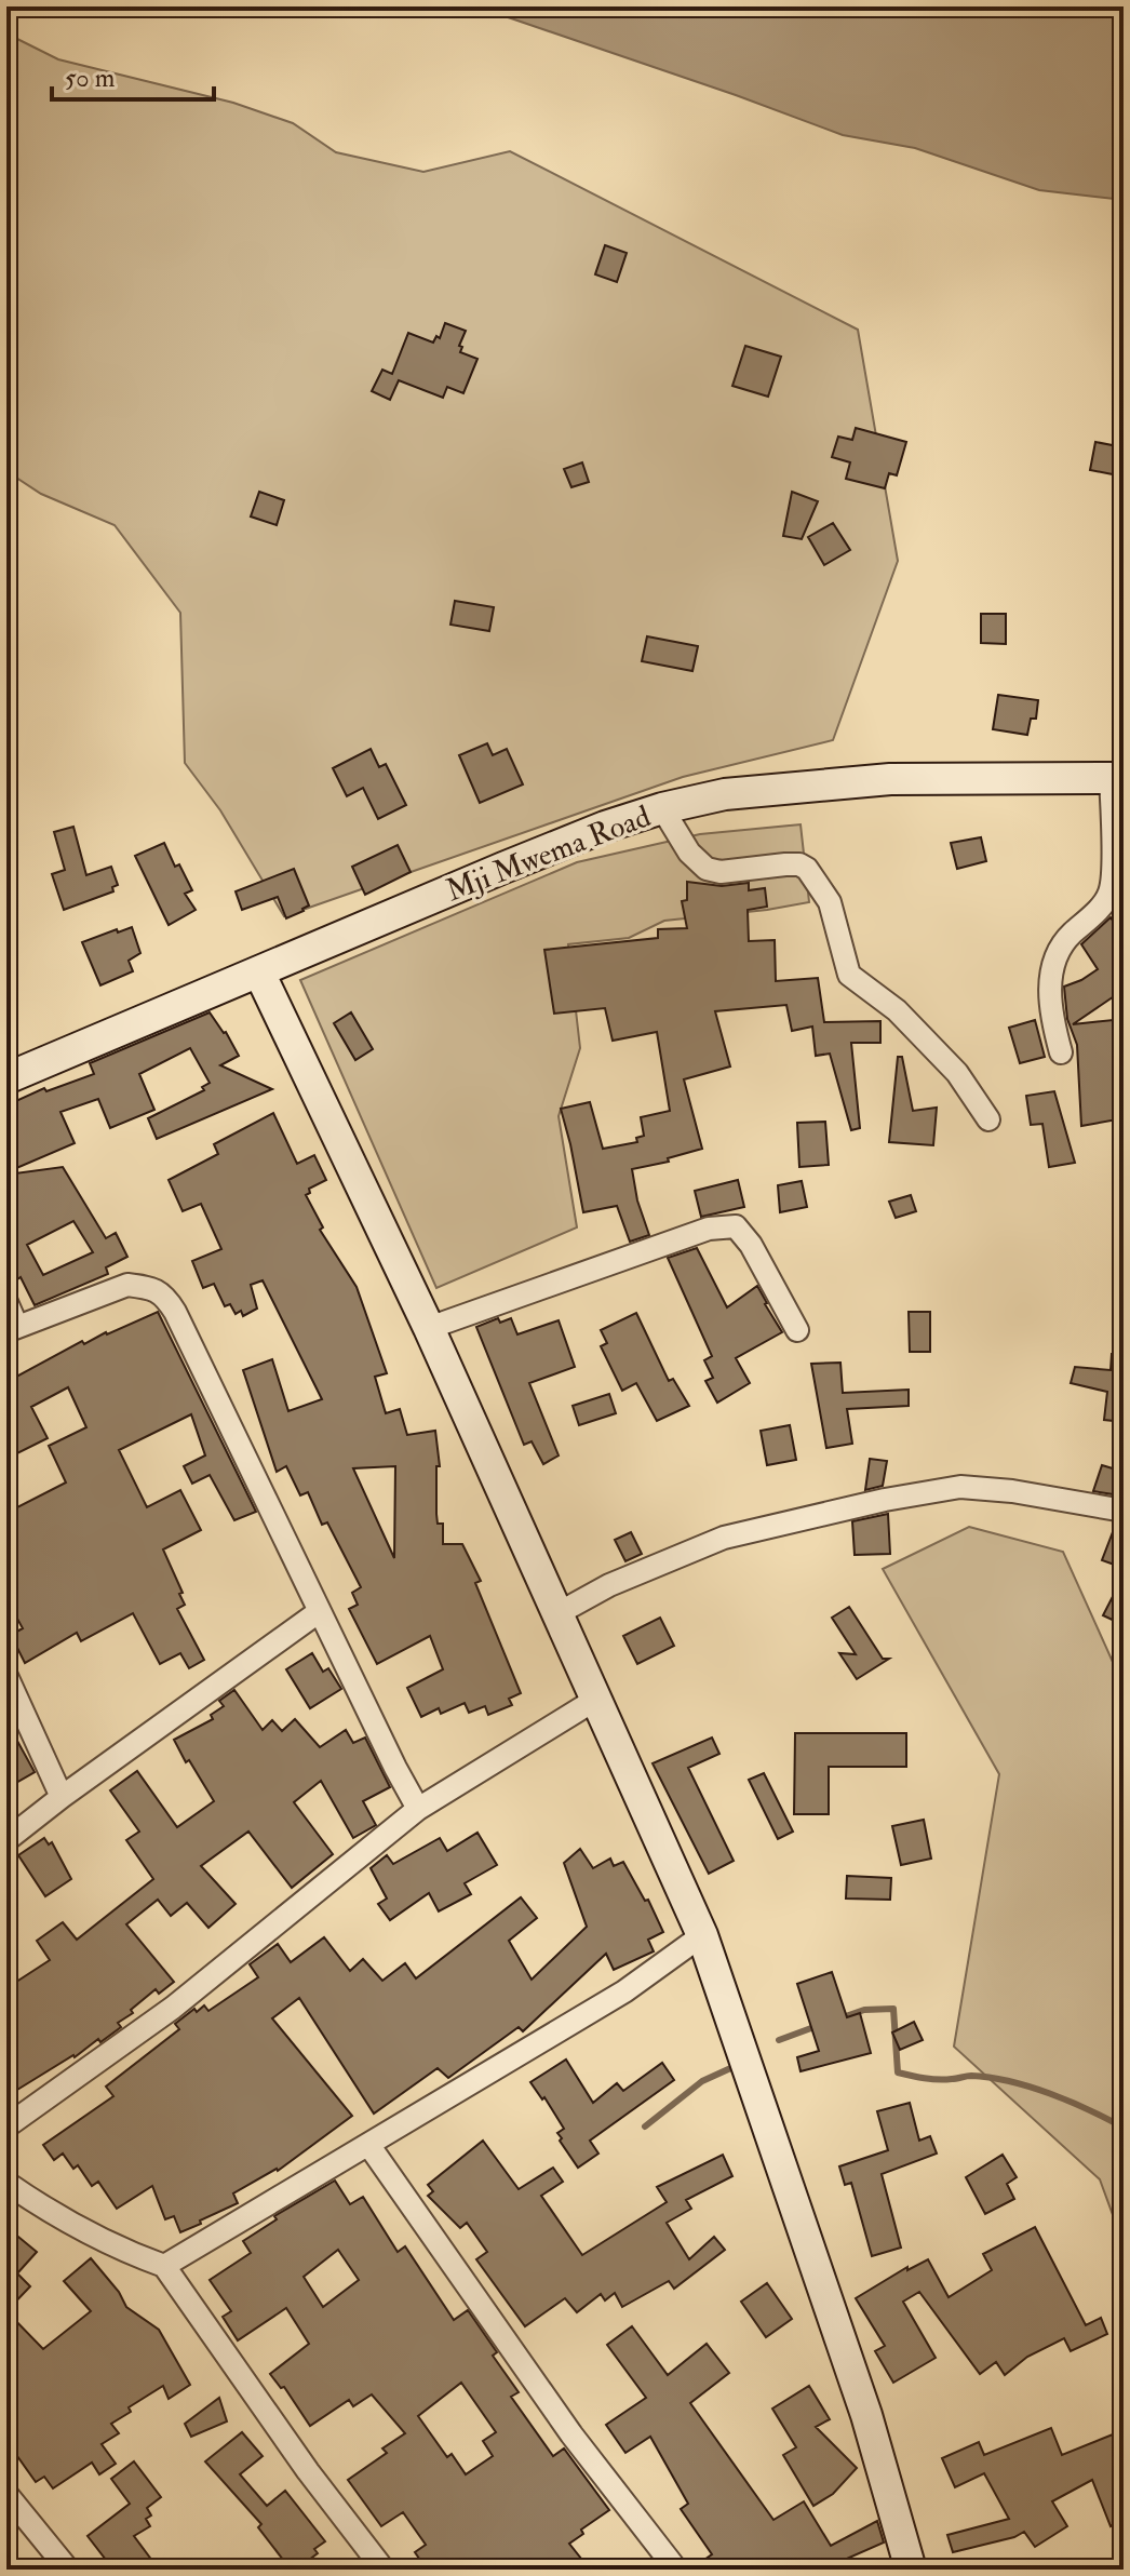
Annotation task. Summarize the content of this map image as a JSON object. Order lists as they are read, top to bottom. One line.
{"streets":{"street":["Mji Mwema Road"]},"scale_bar":"50 m"}
